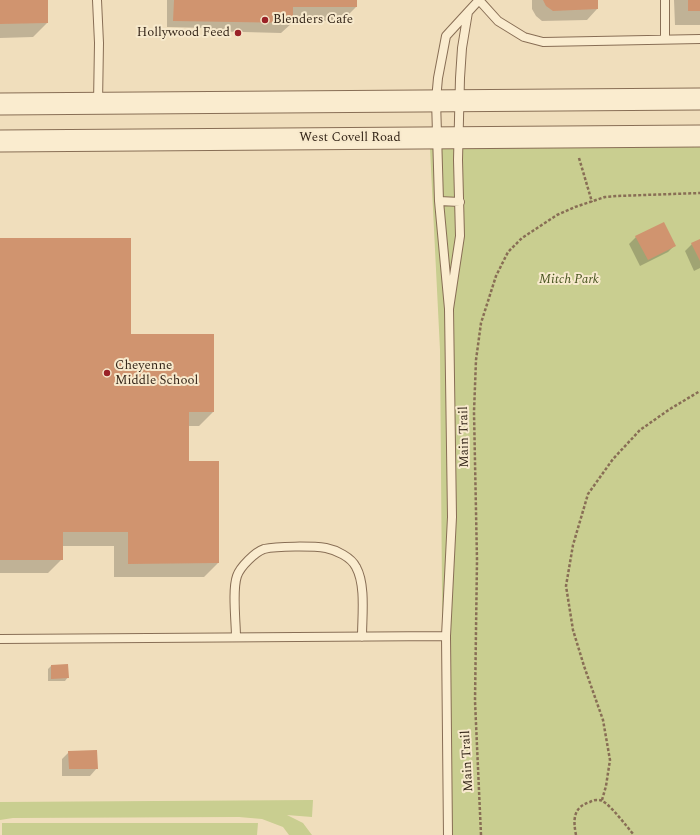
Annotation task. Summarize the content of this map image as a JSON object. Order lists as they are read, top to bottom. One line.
{"streets":{"street":["West Covell Road"],"path":["Main Trail"]},"parks":["Mitch Park"],"places":["Blenders Cafe","Hollywood Feed","Cheyenne Middle School"]}
